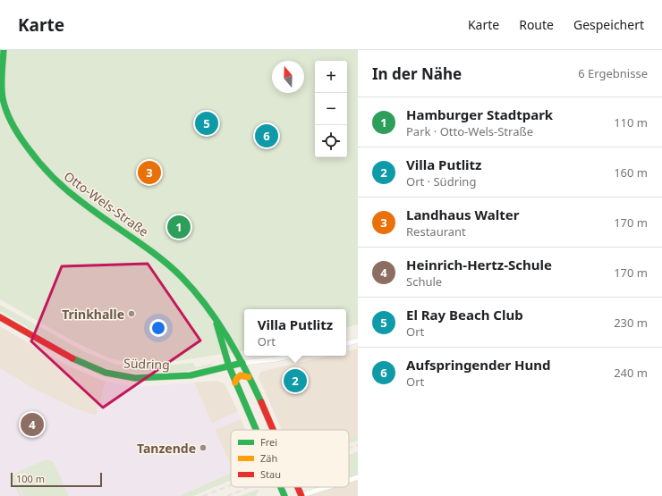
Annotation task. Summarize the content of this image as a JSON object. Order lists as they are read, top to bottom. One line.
{"streets":{"street":["Otto-Wels-Straße","Südring"]},"crossings":[["Otto-Wels-Straße","Südring"]],"places":["Trinkhalle","Tanzende"],"legend":["Frei","Zäh","Stau"],"scale_bar":"100 m","north":"top","page":{"header":"Karte","nav":["Karte","Route","Gespeichert"],"heading":["In der Nähe","6 Ergebnisse"],"map_buttons":["+","−"],"list":[{"mark":"1","name":"Hamburger Stadtpark","note":"Park · Otto-Wels-Straße","value":"110 m"},{"mark":"2","name":"Villa Putlitz","note":"Ort · Südring","value":"160 m"},{"mark":"3","name":"Landhaus Walter","note":"Restaurant","value":"170 m"},{"mark":"4","name":"Heinrich-Hertz-Schule","note":"Schule","value":"170 m"},{"mark":"5","name":"El Ray Beach Club","note":"Ort","value":"230 m"},{"mark":"6","name":"Aufspringender Hund","note":"Ort","value":"240 m"}],"pins":["5","6","3","1","2","4"],"popup":["Villa Putlitz","Ort"],"scale":"100 m"}}
